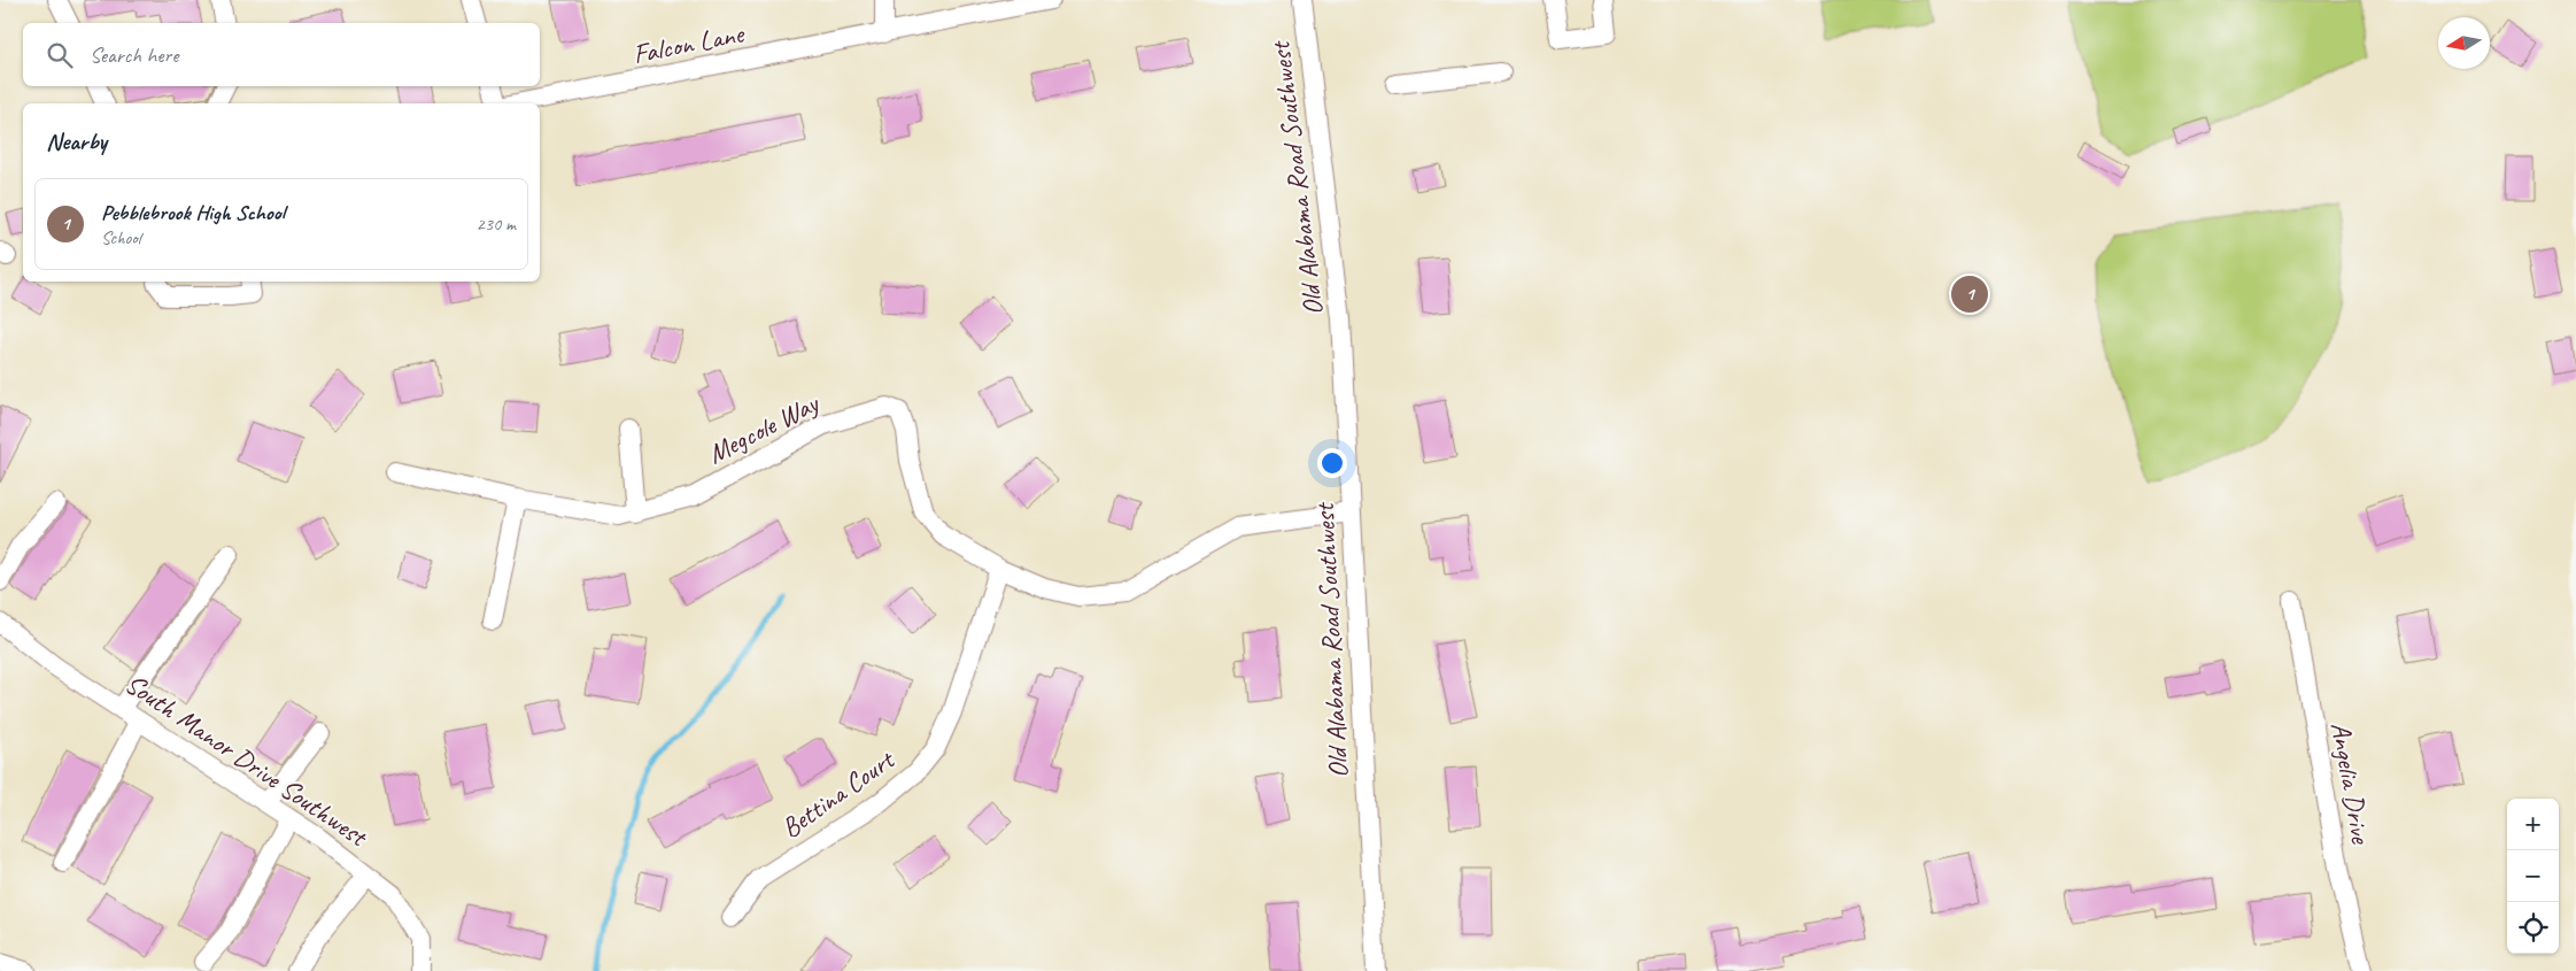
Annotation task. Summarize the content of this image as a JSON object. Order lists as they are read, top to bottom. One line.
{"streets":{"street":["Falcon Lane","Old Alabama Road Southwest","Megcole Way","South Manor Drive Southwest","Angelia Drive","Bettina Court"]},"crossings":[["Old Alabama Road Southwest","Megcole Way"],["Megcole Way","Bettina Court"]],"north":"left","page":{"search":"Search here","heading":"Nearby","list":[{"mark":"1","name":"Pebblebrook High School","note":"School","value":"230 m"}],"pins":"1","map_buttons":["+","−"]}}
